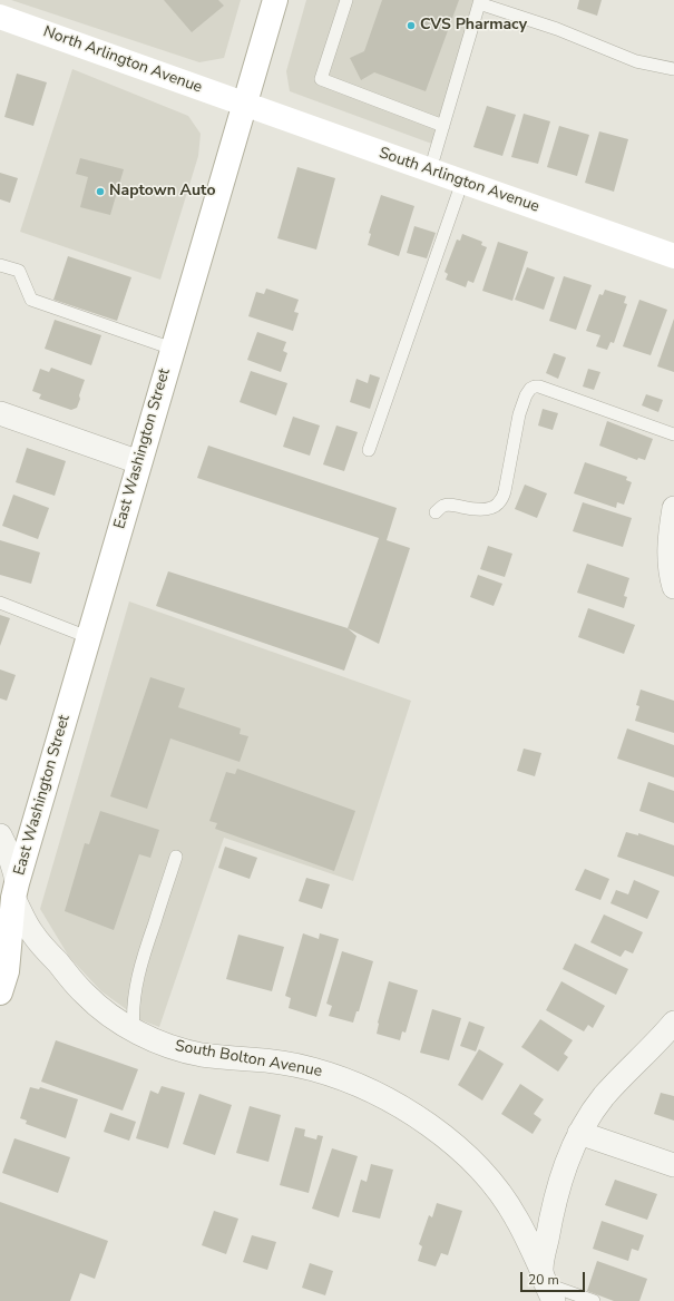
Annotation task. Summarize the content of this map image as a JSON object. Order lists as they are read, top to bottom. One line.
{"streets":{"main road":["North Arlington Avenue","South Arlington Avenue","East Washington Street"],"street":["South Bolton Avenue"]},"crossings":[["North Arlington Avenue","South Arlington Avenue"],["North Arlington Avenue","East Washington Street"],["South Arlington Avenue","East Washington Street"],["East Washington Street","South Bolton Avenue"]],"places":["CVS Pharmacy","Naptown Auto"],"scale_bar":"20 m"}
